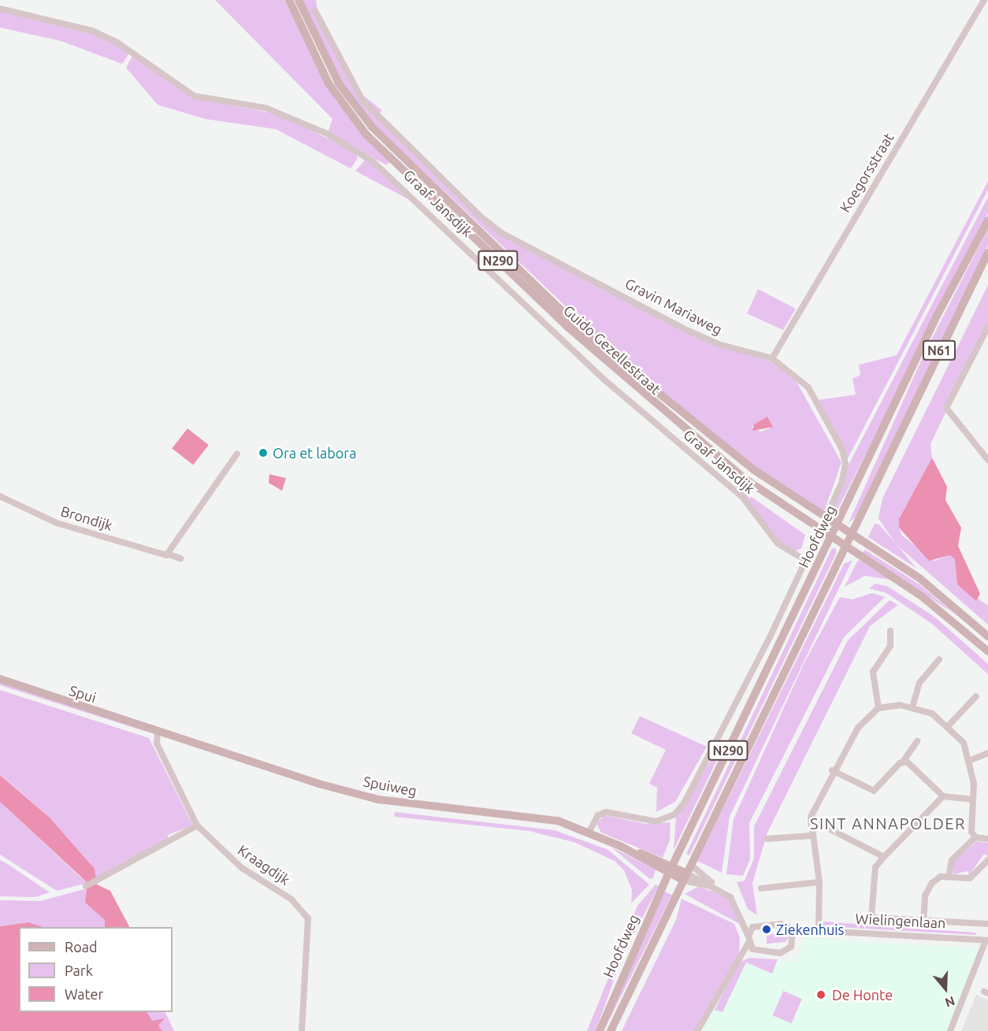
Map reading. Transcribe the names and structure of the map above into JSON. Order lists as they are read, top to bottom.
{
  "streets": {
    "main road": [
      "N290",
      "Guido Gezellestraat",
      "N61",
      "Hoofdweg",
      "Spui",
      "Spuiweg"
    ],
    "street": [
      "Koegorsstraat",
      "Graaf Jansdijk",
      "Gravin Mariaweg",
      "Brondijk",
      "Kraagdijk",
      "Wielingenlaan"
    ]
  },
  "crossings": [
    ["Koegorsstraat", "Gravin Mariaweg"],
    ["Graaf Jansdijk", "Gravin Mariaweg"],
    ["Gravin Mariaweg", "Guido Gezellestraat"],
    ["Gravin Mariaweg", "Spuiweg"],
    ["Guido Gezellestraat", "Hoofdweg"],
    ["Hoofdweg", "Spuiweg"],
    ["Spui", "Spuiweg"],
    ["Spui", "Kraagdijk"],
    ["Spuiweg", "Kraagdijk"]
  ],
  "districts": ["SINT ANNAPOLDER"],
  "places": ["Ora et labora", "Ziekenhuis", "De Honte"],
  "legend": ["Road", "Park", "Water"],
  "north": "bottom"
}
